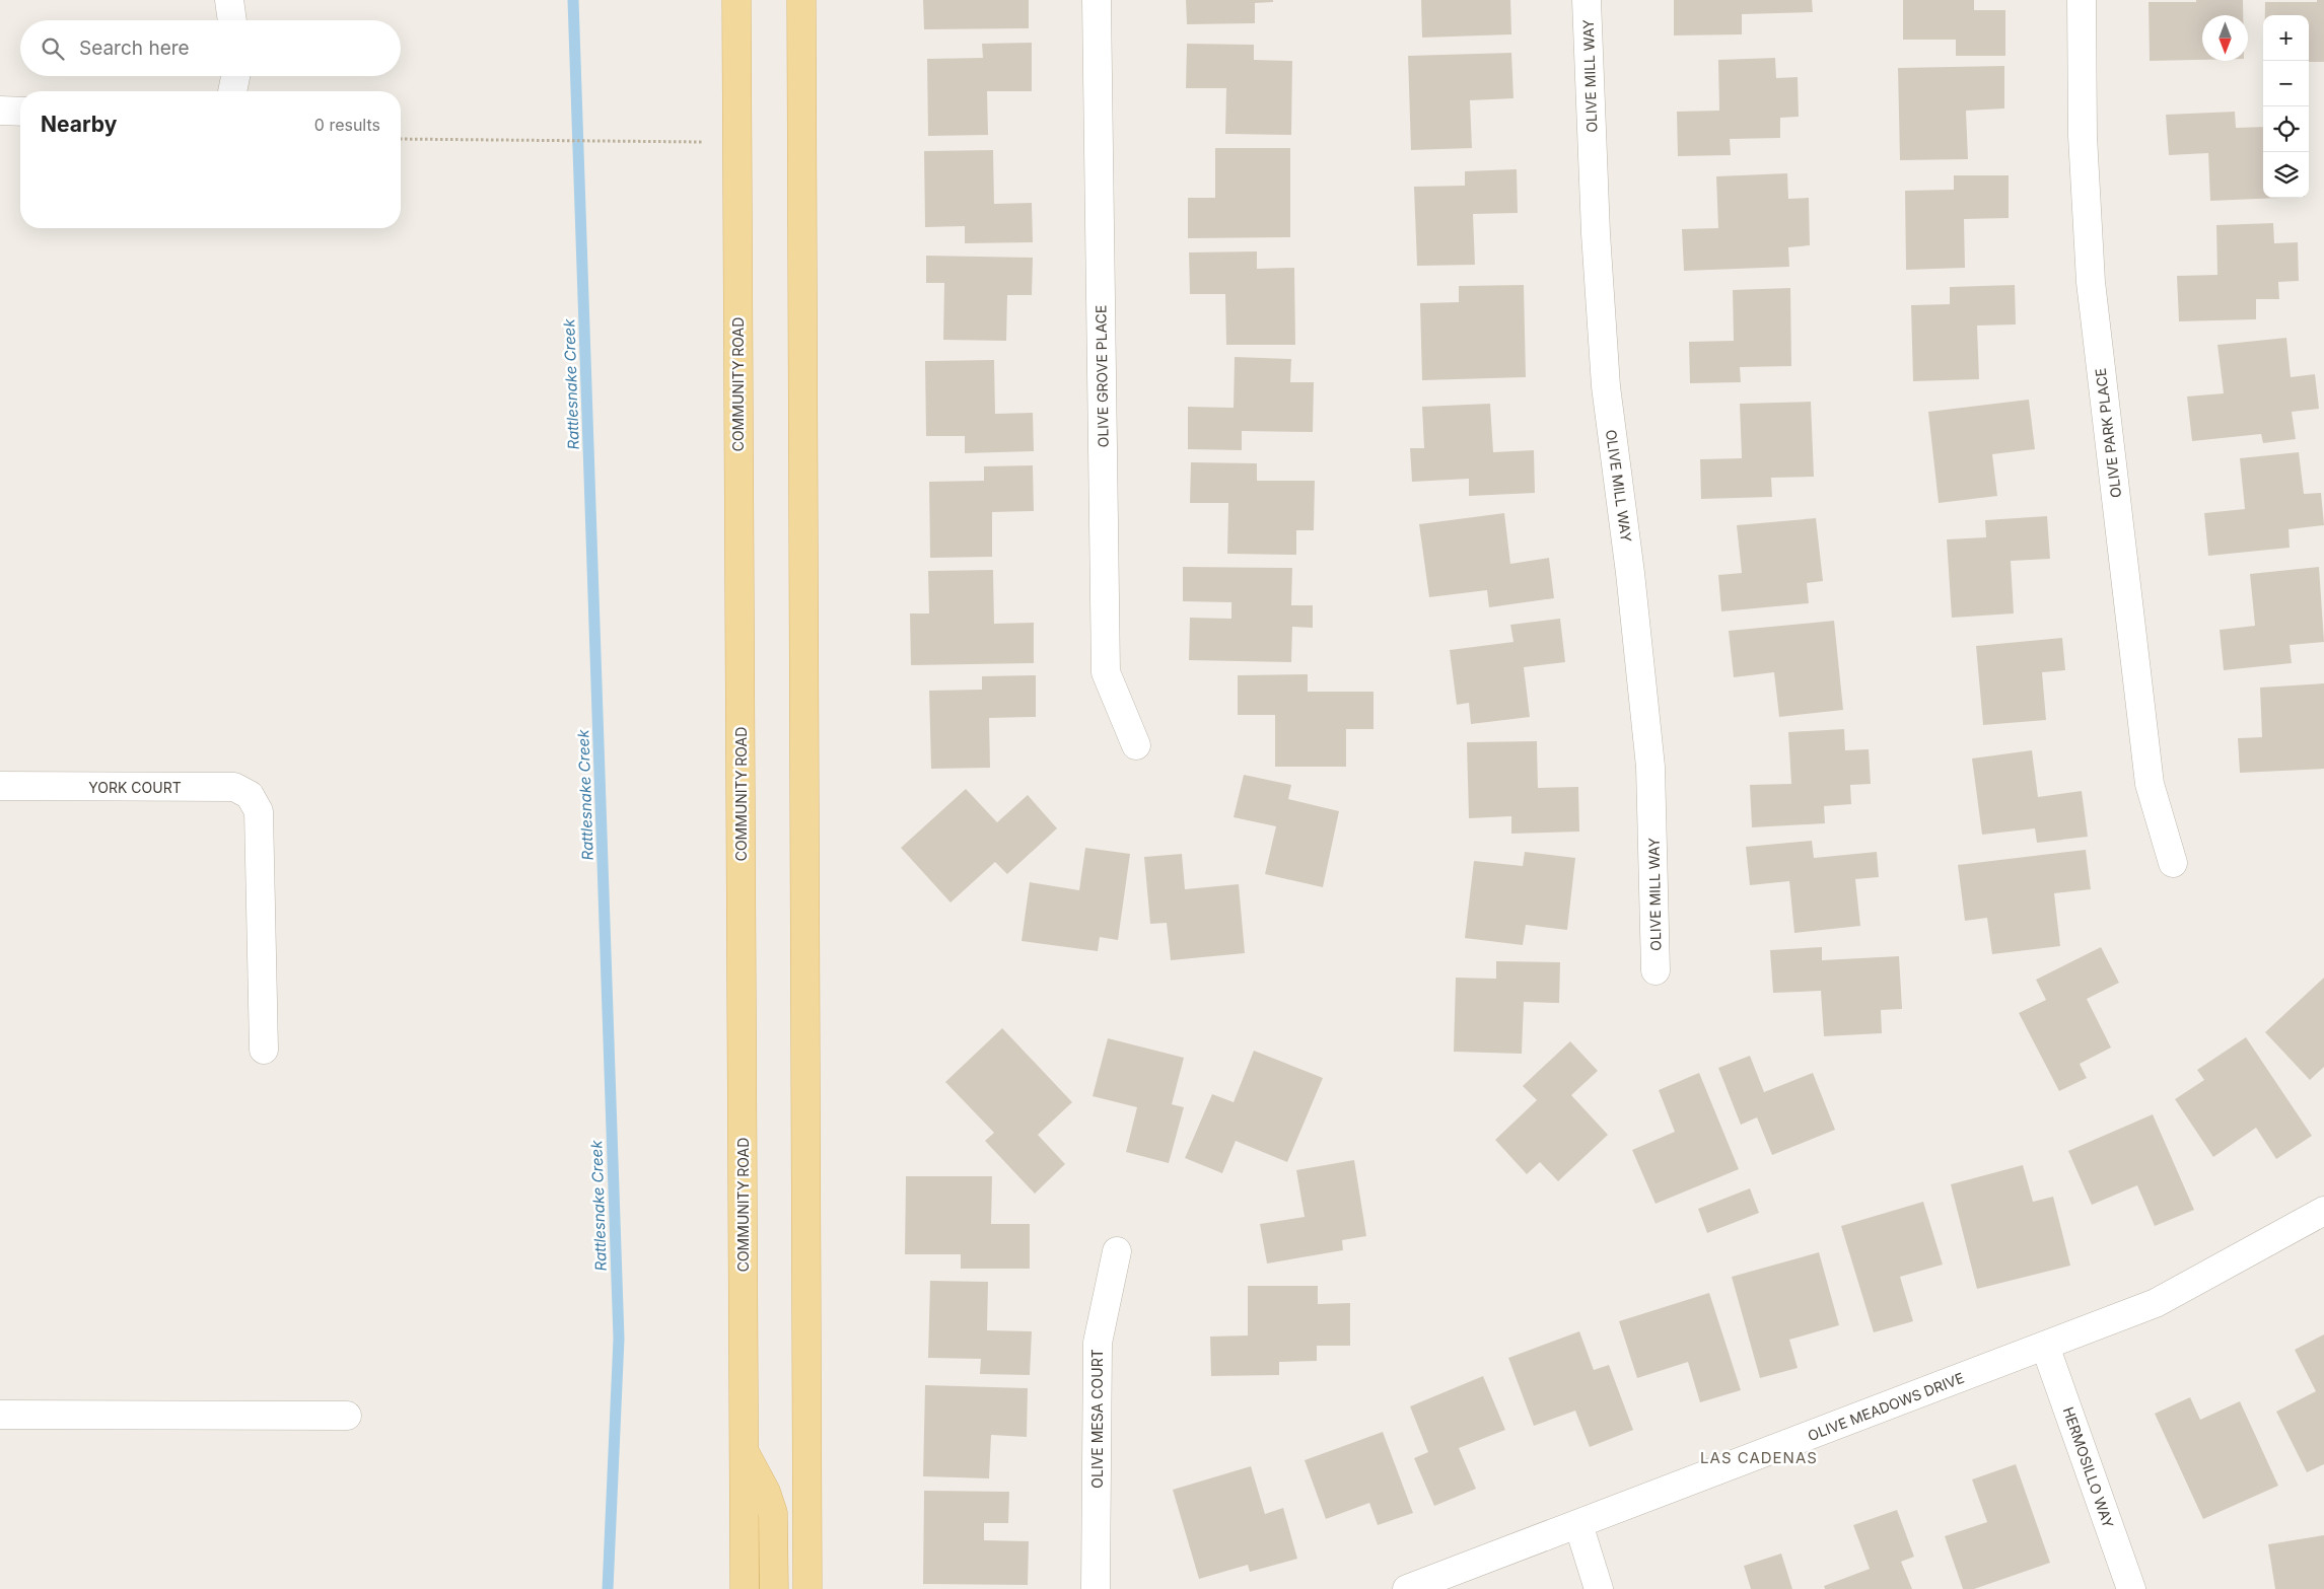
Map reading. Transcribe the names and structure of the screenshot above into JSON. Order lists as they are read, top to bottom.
{
  "streets": {
    "main road": ["COMMUNITY ROAD"],
    "street": [
      "OLIVE MILL WAY",
      "OLIVE GROVE PLACE",
      "OLIVE PARK PLACE",
      "YORK COURT",
      "OLIVE MEADOWS DRIVE",
      "OLIVE MESA COURT",
      "HERMOSILLO WAY"
    ]
  },
  "crossings": [
    ["OLIVE MEADOWS DRIVE", "HERMOSILLO WAY"]
  ],
  "districts": ["LAS CADENAS"],
  "water": ["Rattlesnake Creek"],
  "north": "bottom",
  "page": {
    "map_buttons": ["+", "−"],
    "search": "Search here",
    "heading": ["Nearby", "0 results"]
  }
}
